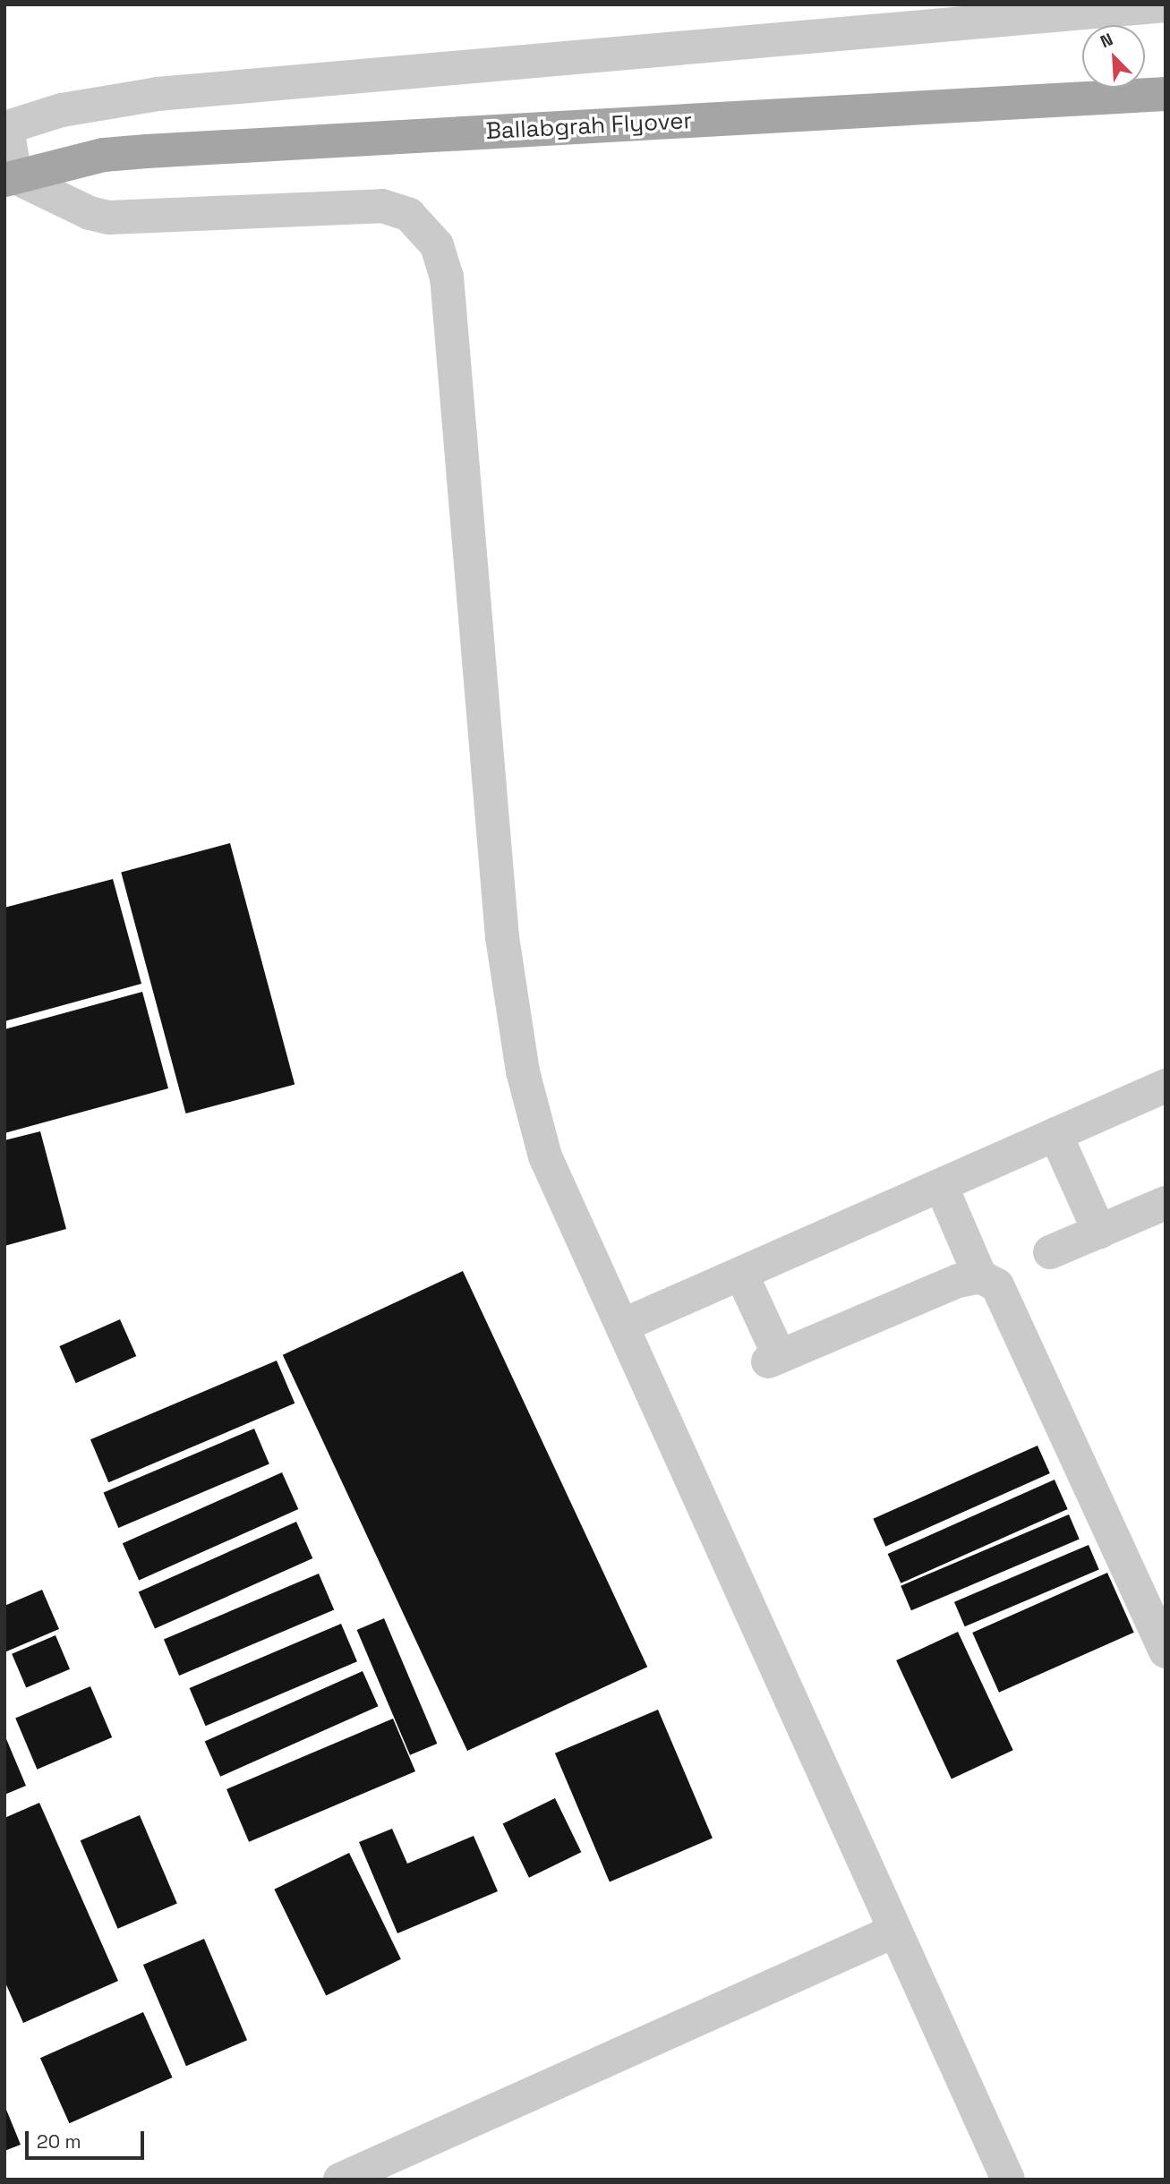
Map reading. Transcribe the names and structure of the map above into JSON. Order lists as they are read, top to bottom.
{
  "streets": {
    "main road": ["Ballabgrah Flyover"]
  },
  "scale_bar": "20 m",
  "north": "top left"
}
